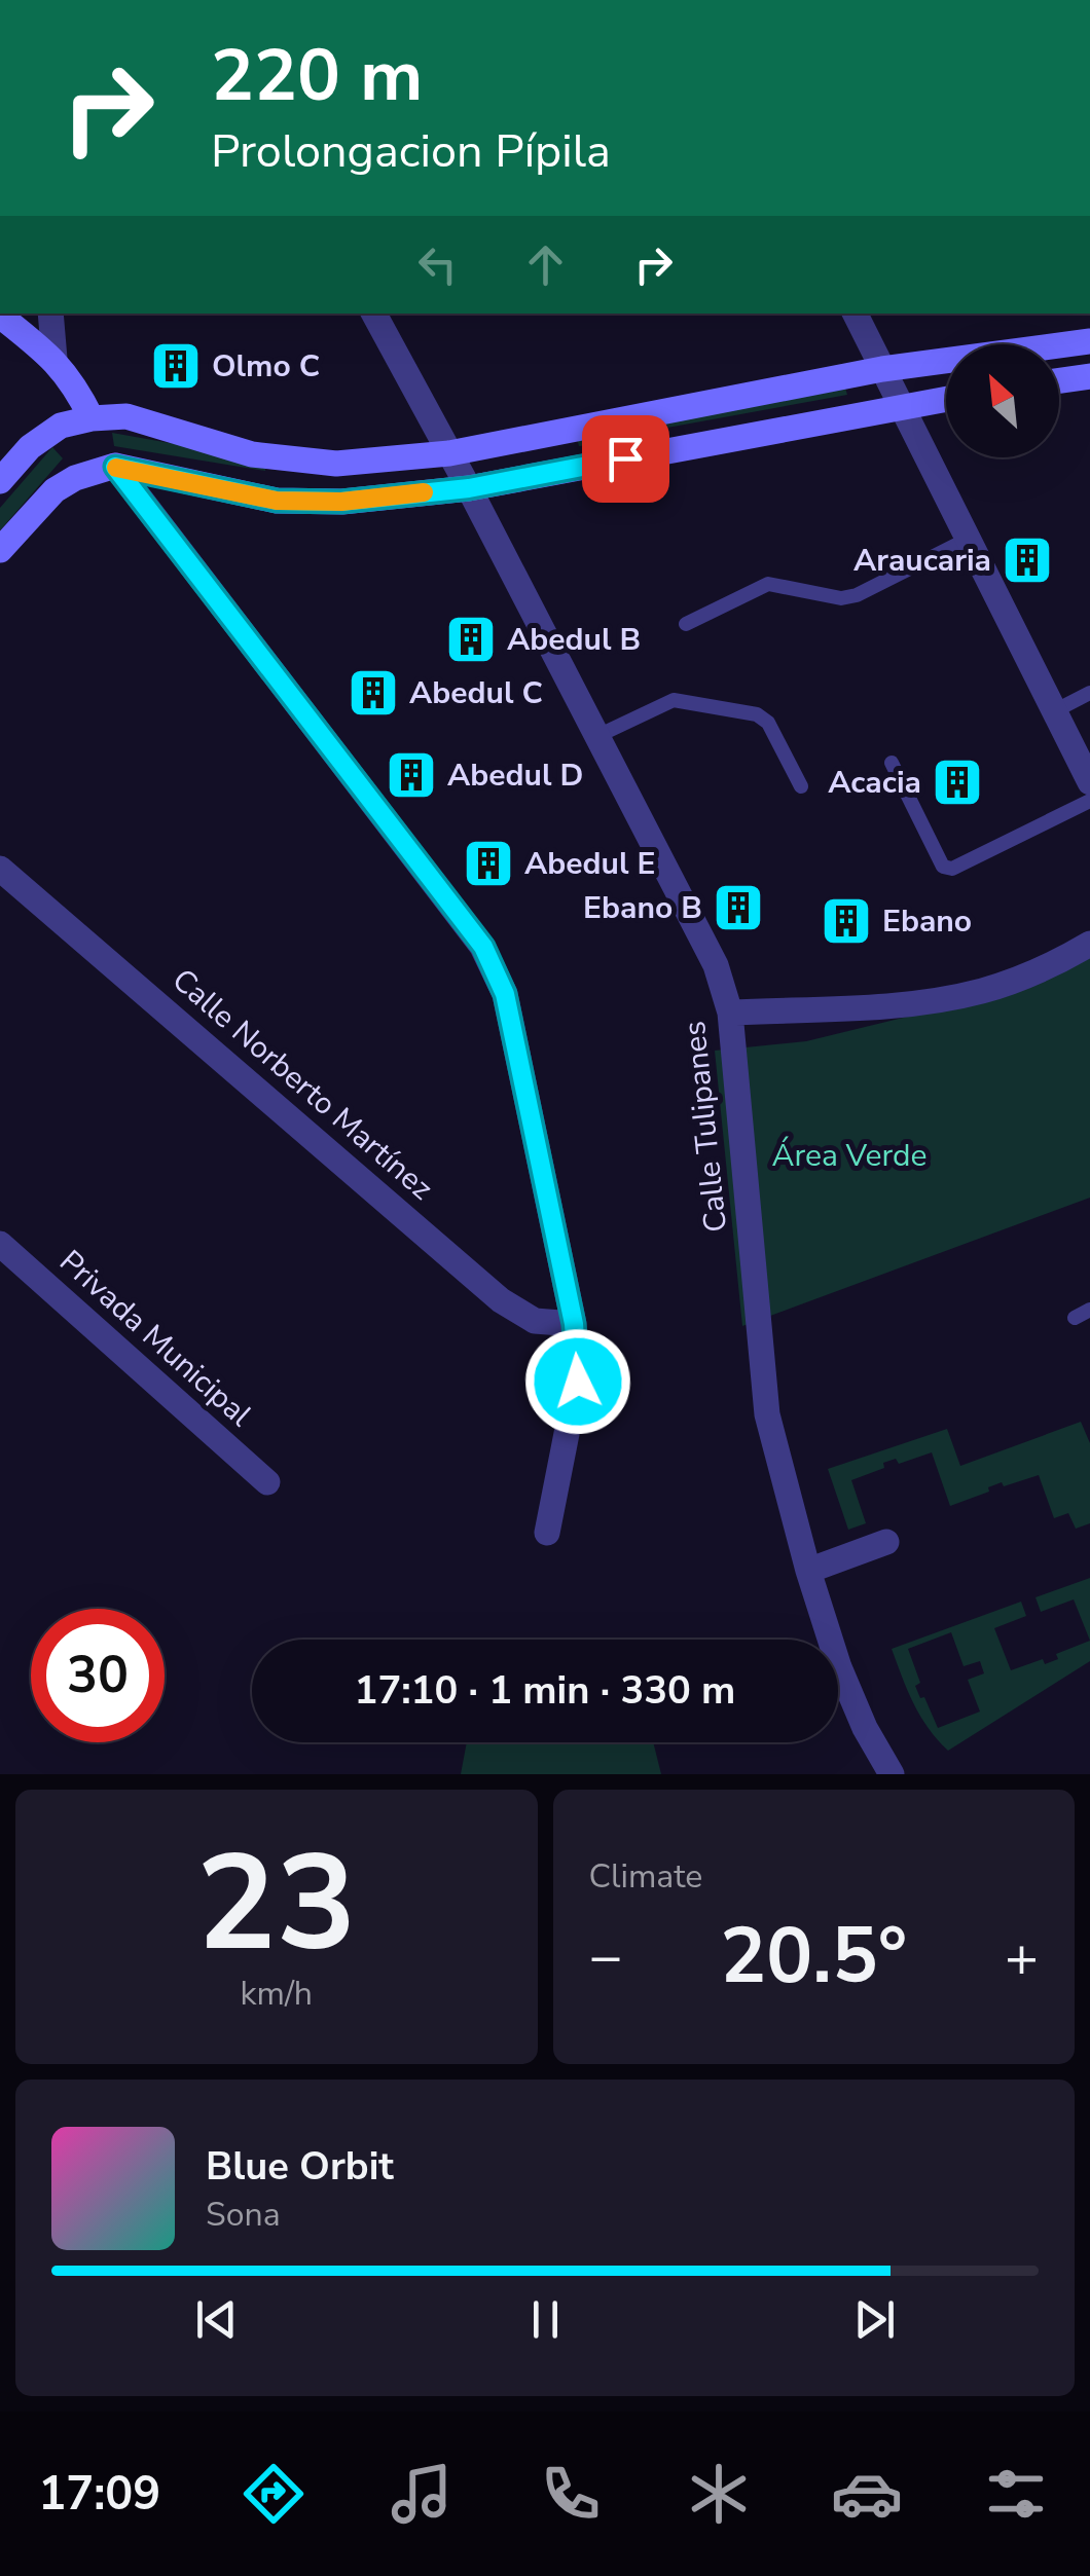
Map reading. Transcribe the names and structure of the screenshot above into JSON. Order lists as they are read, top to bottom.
{
  "streets": {
    "street": ["Calle Norberto Martínez", "Calle Tulipanes", "Privada Municipal"]
  },
  "parks": ["Área Verde"],
  "places": {
    "building": [
      "Olmo C",
      "Araucaria",
      "Abedul B",
      "Abedul C",
      "Abedul D",
      "Acacia",
      "Abedul E",
      "Ebano B",
      "Ebano"
    ]
  },
  "north": "top left",
  "page": {
    "turn": ["220 m", "Prolongacion Pípila"],
    "limit": "30",
    "trip": "17:10 · 1 min · 330 m",
    "tile": [
      ["23", "km/h"],
      "Climate"
    ],
    "heat": ["−", "20.5°", "+"],
    "song": ["Blue Orbit", "Sona"],
    "tabs": "17:09"
  }
}
